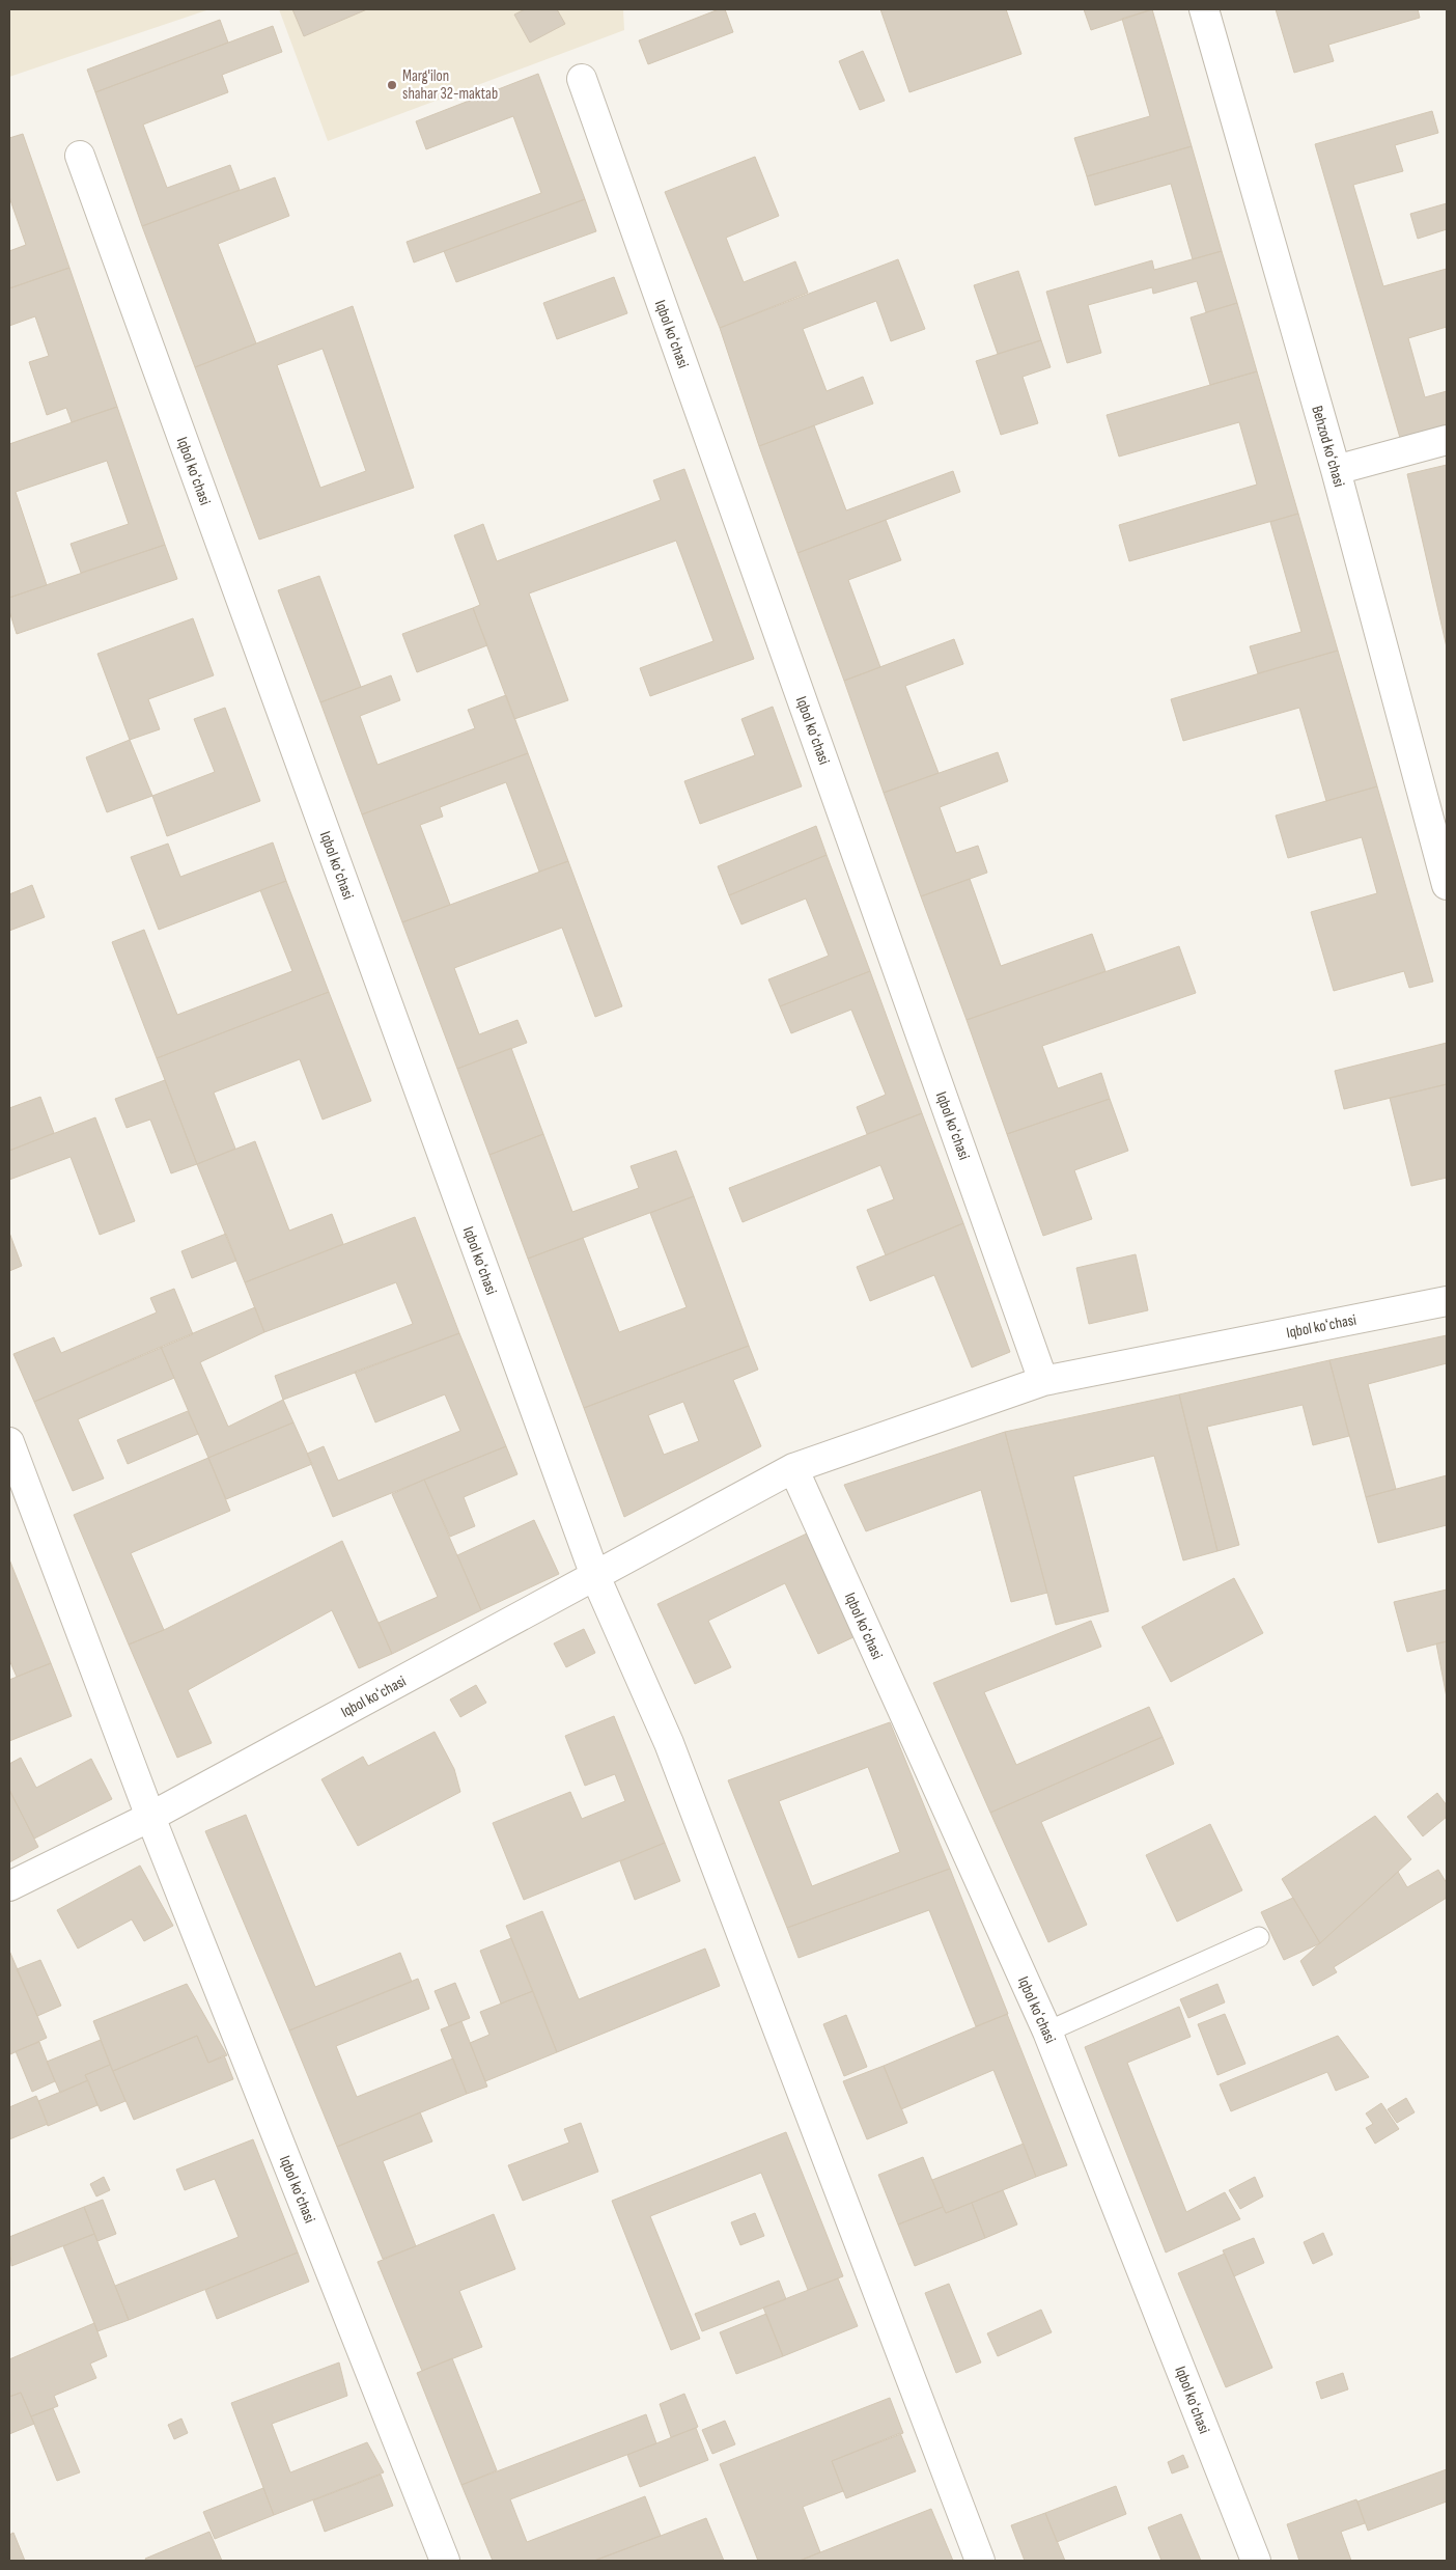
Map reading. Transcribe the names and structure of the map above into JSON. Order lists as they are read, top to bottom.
{
  "streets": {
    "street": ["Iqbol koʻchasi", "Behzod koʻchasi"]
  },
  "places": ["Marg'ilon shahar 32-maktab"]
}
